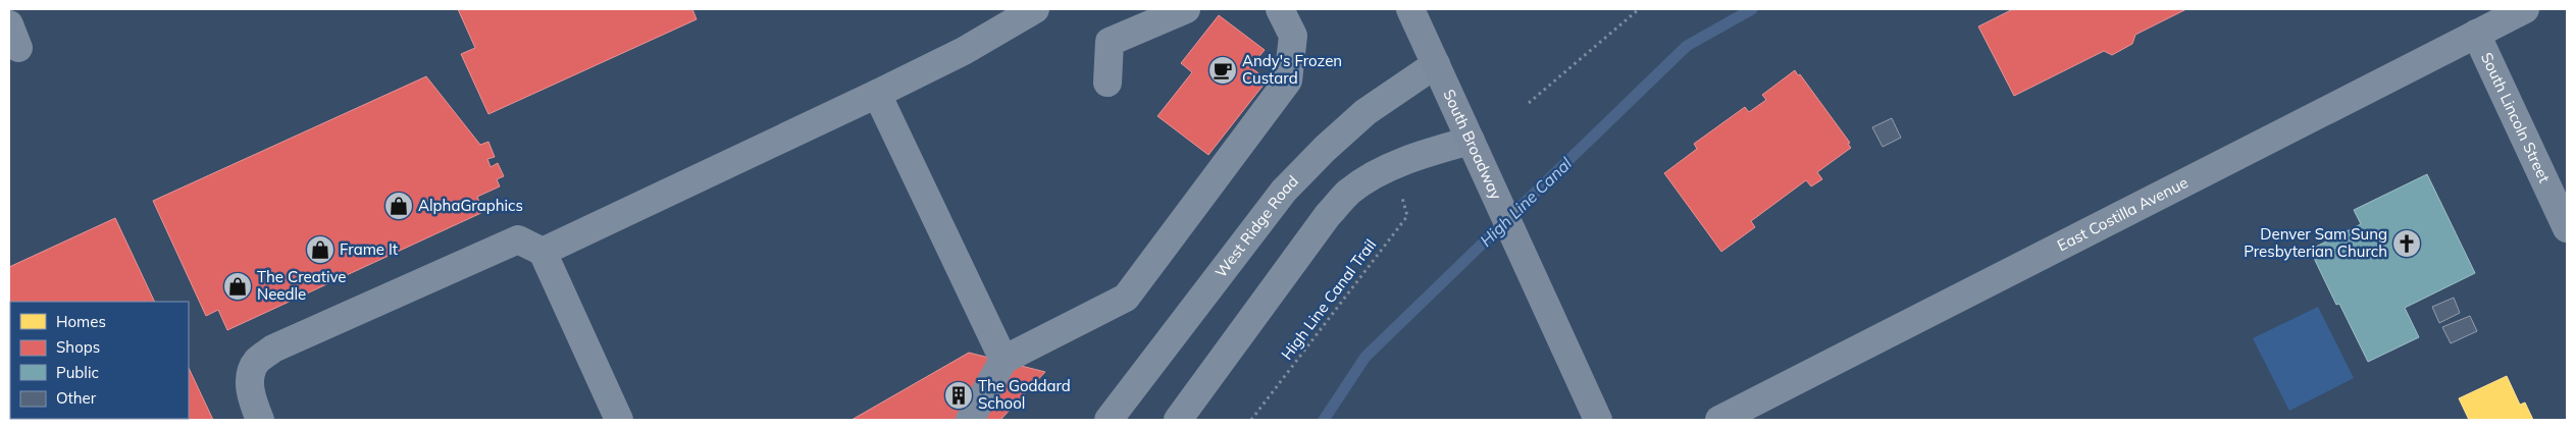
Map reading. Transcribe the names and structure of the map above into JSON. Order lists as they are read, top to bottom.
{
  "streets": {
    "main road": ["South Broadway"],
    "street": ["South Lincoln Street", "East Costilla Avenue", "West Ridge Road"],
    "path": ["High Line Canal Trail"]
  },
  "crossings": [
    ["South Lincoln Street", "East Costilla Avenue"],
    ["South Broadway", "West Ridge Road"]
  ],
  "water": ["High Line Canal"],
  "places": {
    "cafe": ["Andy's Frozen Custard"],
    "shop": ["AlphaGraphics", "Frame It", "The Creative Needle"],
    "church": ["Denver Sam Sung Presbyterian Church"],
    "building": ["The Goddard School"]
  },
  "legend": [
    "Homes",
    "Shops",
    "Public",
    "Other"
  ]
}
